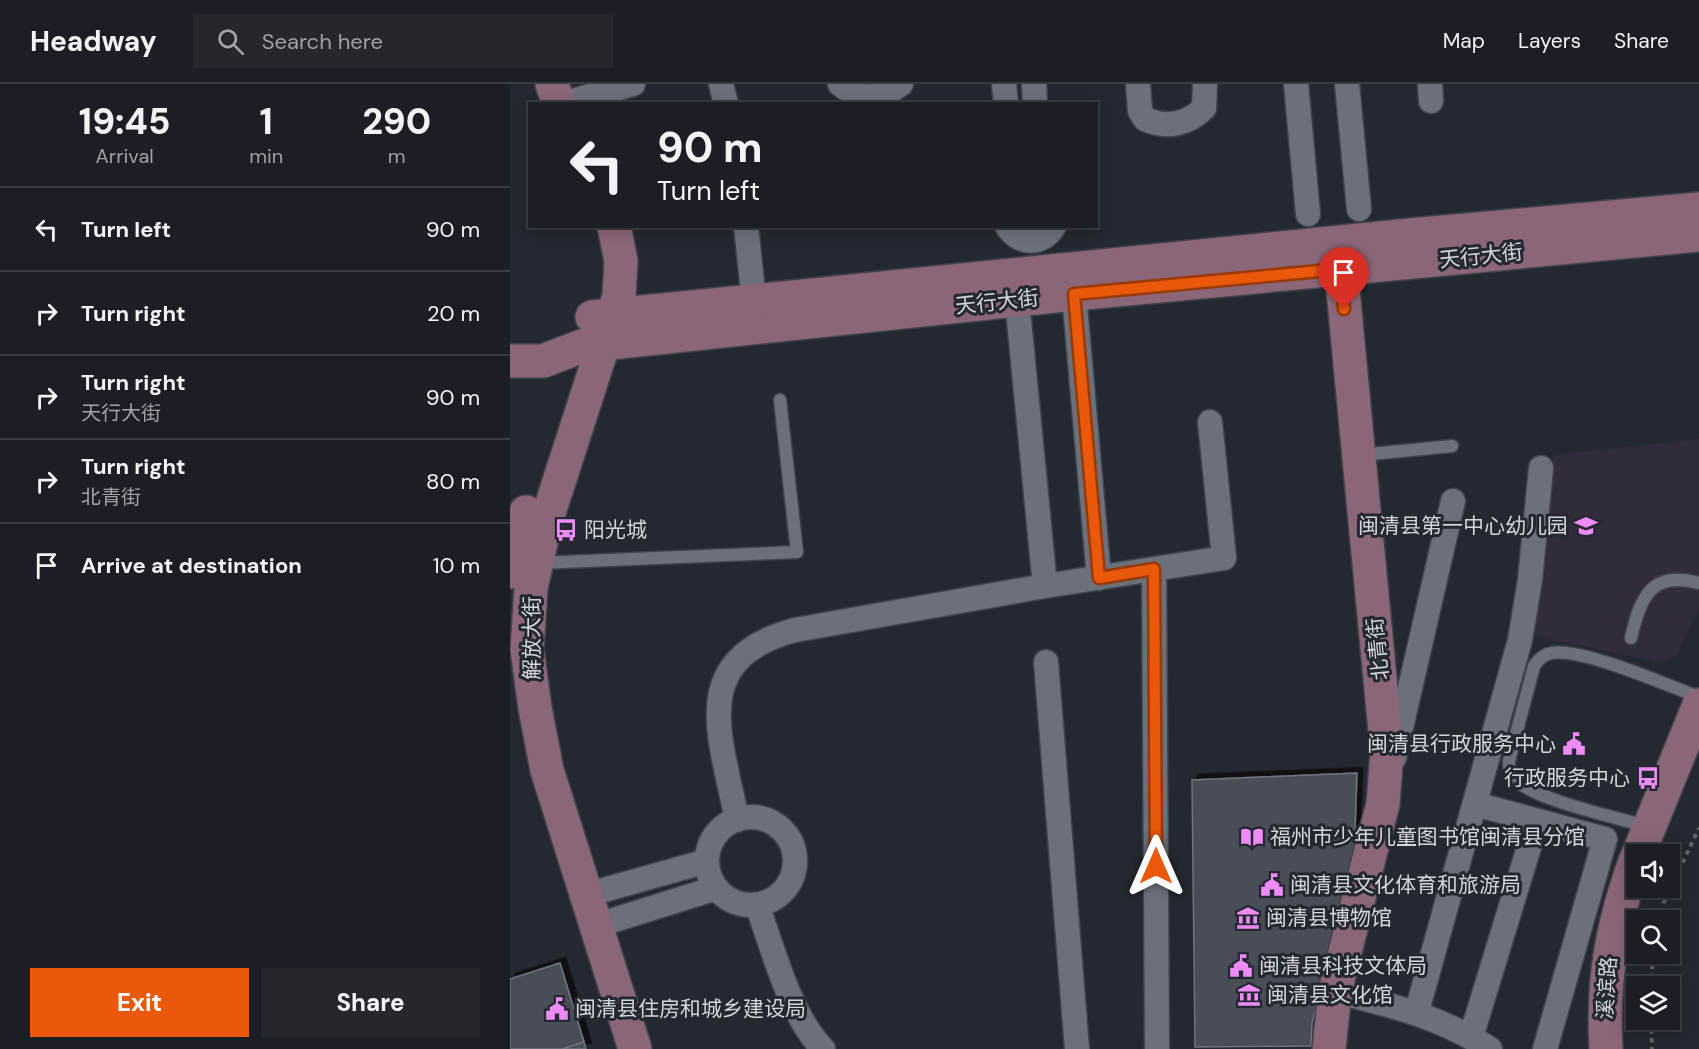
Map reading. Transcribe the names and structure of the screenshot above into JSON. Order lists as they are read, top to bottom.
{
  "streets": {
    "main road": [
      "天行大街",
      "解放大街",
      "北青街",
      "溪滨路"
    ]
  },
  "crossings": [
    ["天行大街", "解放大街"],
    ["天行大街", "北青街"]
  ],
  "places": {
    "school or university": ["闽清县第一中心幼儿园"],
    "bus stop": ["阳光城", "行政服务中心"],
    "public building": [
      "闽清县行政服务中心",
      "闽清县文化体育和旅游局",
      "闽清县科技文体局",
      "闽清县住房和城乡建设局"
    ],
    "library": ["福州市少年儿童图书馆闽清县分馆"],
    "museum": ["闽清县博物馆", "闽清县文化馆"]
  },
  "page": {
    "header": "Headway",
    "search": "Search here",
    "nav": ["Map", "Layers", "Share"],
    "eta": [
      "19:45",
      "Arrival",
      "1",
      "min",
      "290",
      "m"
    ],
    "turn": ["90 m", "Turn left"],
    "list": [
      {
        "name": "Turn left",
        "value": "90 m"
      },
      {
        "name": "Turn right",
        "value": "20 m"
      },
      {
        "name": "Turn right",
        "note": "天行大街",
        "value": "90 m"
      },
      {
        "name": "Turn right",
        "note": "北青街",
        "value": "80 m"
      },
      {
        "name": "Arrive at destination",
        "value": "10 m"
      }
    ],
    "buttons": ["Exit", "Share"]
  }
}
